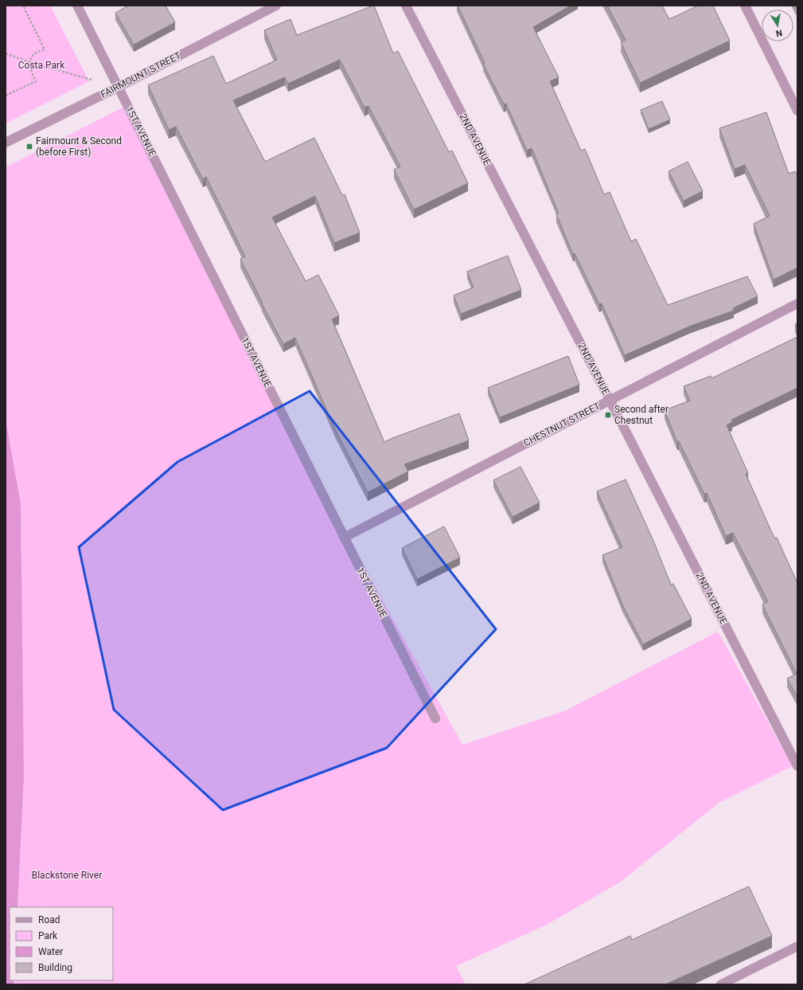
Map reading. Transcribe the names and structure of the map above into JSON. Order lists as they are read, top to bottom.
{
  "streets": {
    "street": [
      "FAIRMOUNT STREET",
      "1ST AVENUE",
      "2ND AVENUE",
      "CHESTNUT STREET"
    ]
  },
  "crossings": [
    ["FAIRMOUNT STREET", "1ST AVENUE"],
    ["1ST AVENUE", "CHESTNUT STREET"],
    ["2ND AVENUE", "CHESTNUT STREET"]
  ],
  "parks": ["Costa Park", "Blackstone River"],
  "places": {
    "transit": ["Fairmount & Second (before First)", "Second after Chestnut"]
  },
  "legend": [
    "Road",
    "Park",
    "Water",
    "Building"
  ],
  "north": "bottom"
}
